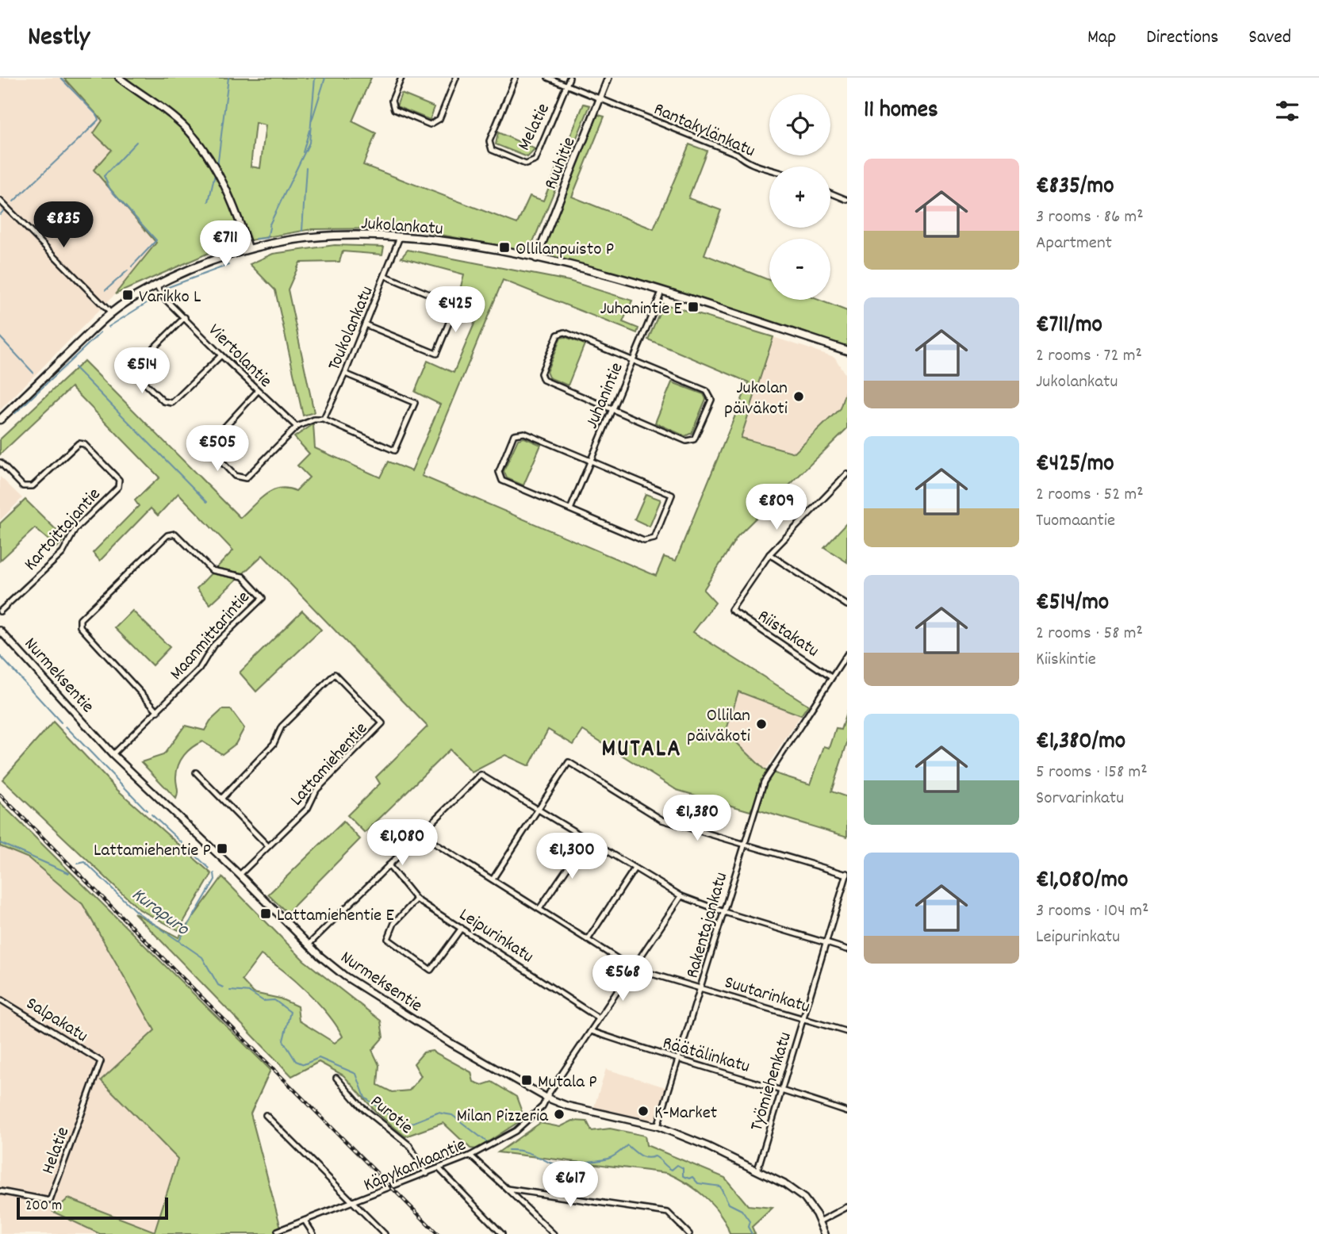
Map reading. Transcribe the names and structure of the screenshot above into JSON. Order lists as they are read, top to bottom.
{
  "streets": {
    "main road": ["Jukolankatu"],
    "street": [
      "Melatie",
      "Rantakylänkatu",
      "Ruuhitie",
      "Toukolankatu",
      "Viertolantie",
      "Juhanintie",
      "Kartoittajantie",
      "Riistakatu",
      "Maanmittarintie",
      "Nurmeksentie",
      "Lattamiehentie",
      "Rakentajankatu",
      "Leipurinkatu",
      "Suutarinkatu",
      "Salpakatu",
      "Räätälinkatu",
      "Työmiehenkatu",
      "Purotie",
      "Helatie",
      "Käpykankaantie"
    ]
  },
  "crossings": [
    ["Melatie", "Rantakylänkatu"],
    ["Rantakylänkatu", "Ruuhitie"],
    ["Ruuhitie", "Jukolankatu"],
    ["Jukolankatu", "Toukolankatu"],
    ["Jukolankatu", "Viertolantie"],
    ["Jukolankatu", "Juhanintie"],
    ["Riistakatu", "Rakentajankatu"],
    ["Maanmittarintie", "Nurmeksentie"],
    ["Nurmeksentie", "Lattamiehentie"],
    ["Nurmeksentie", "Rakentajankatu"],
    ["Nurmeksentie", "Työmiehenkatu"],
    ["Nurmeksentie", "Käpykankaantie"],
    ["Rakentajankatu", "Suutarinkatu"],
    ["Rakentajankatu", "Räätälinkatu"],
    ["Leipurinkatu", "Käpykankaantie"],
    ["Suutarinkatu", "Työmiehenkatu"],
    ["Suutarinkatu", "Käpykankaantie"],
    ["Salpakatu", "Helatie"],
    ["Räätälinkatu", "Työmiehenkatu"],
    ["Räätälinkatu", "Käpykankaantie"],
    ["Purotie", "Käpykankaantie"]
  ],
  "districts": ["MUTALA"],
  "water": ["Kurapuro"],
  "places": {
    "transit": [
      "Ollilanpuisto P",
      "Varikko L",
      "Juhanintie E",
      "Lattamiehentie P",
      "Lattamiehentie E",
      "Mutala P"
    ],
    "other": [
      "Jukolan päiväkoti",
      "Ollilan päiväkoti",
      "K-Market",
      "Milan Pizzeria"
    ]
  },
  "scale_bar": "200 m",
  "page": {
    "header": "Nestly",
    "nav": ["Map", "Directions", "Saved"],
    "heading": "11 homes",
    "map_buttons": ["+", "−"],
    "list": [
      {
        "name": "€835/mo",
        "note": "3 rooms · 86 m² · Apartment"
      },
      {
        "name": "€711/mo",
        "note": "2 rooms · 72 m² · Jukolankatu"
      },
      {
        "name": "€425/mo",
        "note": "2 rooms · 52 m² · Tuomaantie"
      },
      {
        "name": "€514/mo",
        "note": "2 rooms · 58 m² · Kiiskintie"
      },
      {
        "name": "€1,380/mo",
        "note": "5 rooms · 158 m² · Sorvarinkatu"
      },
      {
        "name": "€1,080/mo",
        "note": "3 rooms · 104 m² · Leipurinkatu"
      }
    ],
    "price": [
      "€835",
      "€711",
      "€425",
      "€514",
      "€505",
      "€809",
      "€1,380",
      "€1,080",
      "€1,300",
      "€568",
      "€617"
    ],
    "scale": "200 m"
  }
}
